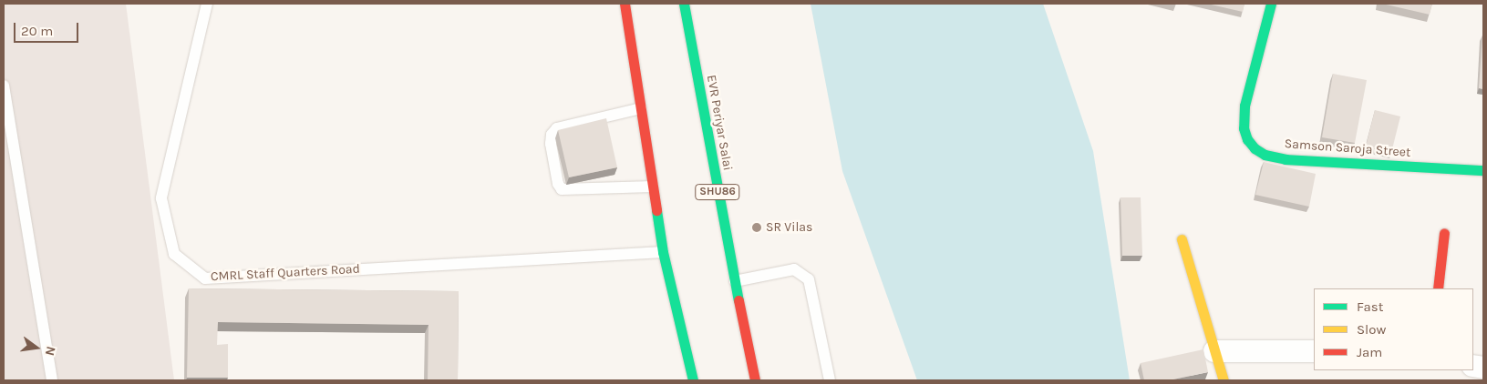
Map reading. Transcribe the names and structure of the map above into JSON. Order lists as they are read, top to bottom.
{
  "streets": {
    "main road": ["EVR Periyar Salai", "Samson Saroja Street", "SHU86"],
    "lane": ["CMRL Staff Quarters Road"]
  },
  "places": ["SR Vilas"],
  "legend": ["Fast", "Slow", "Jam"],
  "scale_bar": "20 m",
  "north": "right"
}
